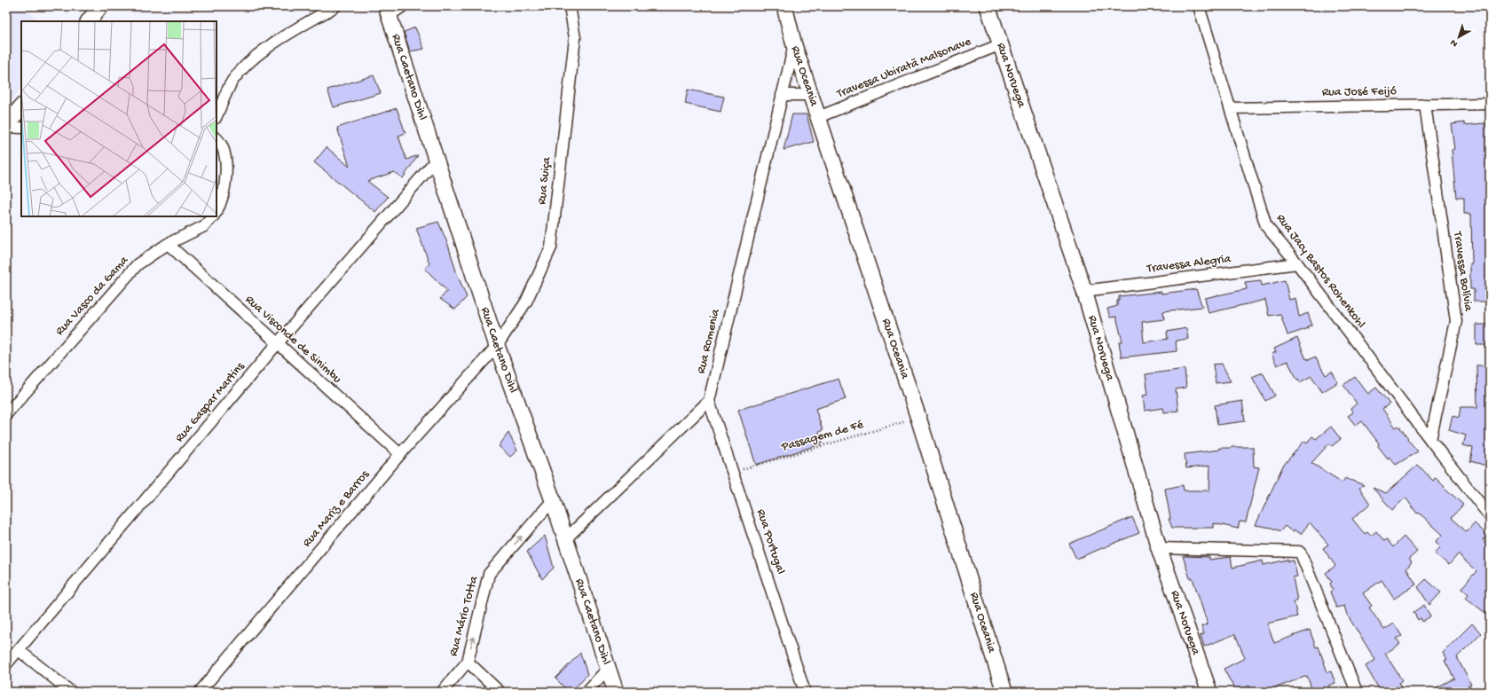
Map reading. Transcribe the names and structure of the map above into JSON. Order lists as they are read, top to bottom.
{
  "streets": {
    "street": [
      "Travessa Ubiratã Malsonave",
      "Rua Noruega",
      "Rua Oceania",
      "Rua Caetano Dihl",
      "Rua José Feijó",
      "Rua Suiça",
      "Travessa Alegria",
      "Rua Jacy Bastos Rohenkohl",
      "Travessa Bolívia",
      "Rua Vasco da Gama",
      "Rua Visconde de Sinimbu",
      "Rua Romenia",
      "Rua Gaspar Martins",
      "Rua Mariz e Barros",
      "Rua Portugal",
      "Rua Mário Totta"
    ],
    "path": ["Passagem de Fé"]
  },
  "crossings": [
    ["Travessa Ubiratã Malsonave", "Rua Noruega"],
    ["Travessa Ubiratã Malsonave", "Rua Oceania"],
    ["Rua Noruega", "Travessa Alegria"],
    ["Rua Oceania", "Rua Romenia"],
    ["Rua Oceania", "Passagem de Fé"],
    ["Rua Caetano Dihl", "Rua Suiça"],
    ["Rua Caetano Dihl", "Rua Gaspar Martins"],
    ["Rua Caetano Dihl", "Rua Mariz e Barros"],
    ["Rua Caetano Dihl", "Rua Mário Totta"],
    ["Rua José Feijó", "Rua Jacy Bastos Rohenkohl"],
    ["Rua José Feijó", "Travessa Bolívia"],
    ["Rua Suiça", "Rua Mariz e Barros"],
    ["Travessa Alegria", "Rua Jacy Bastos Rohenkohl"],
    ["Rua Jacy Bastos Rohenkohl", "Travessa Bolívia"],
    ["Rua Vasco da Gama", "Rua Visconde de Sinimbu"],
    ["Rua Visconde de Sinimbu", "Rua Gaspar Martins"],
    ["Rua Visconde de Sinimbu", "Rua Mariz e Barros"],
    ["Rua Romenia", "Rua Portugal"],
    ["Passagem de Fé", "Rua Portugal"]
  ],
  "one_way": ["Rua Mário Totta"],
  "north": "bottom left"
}
